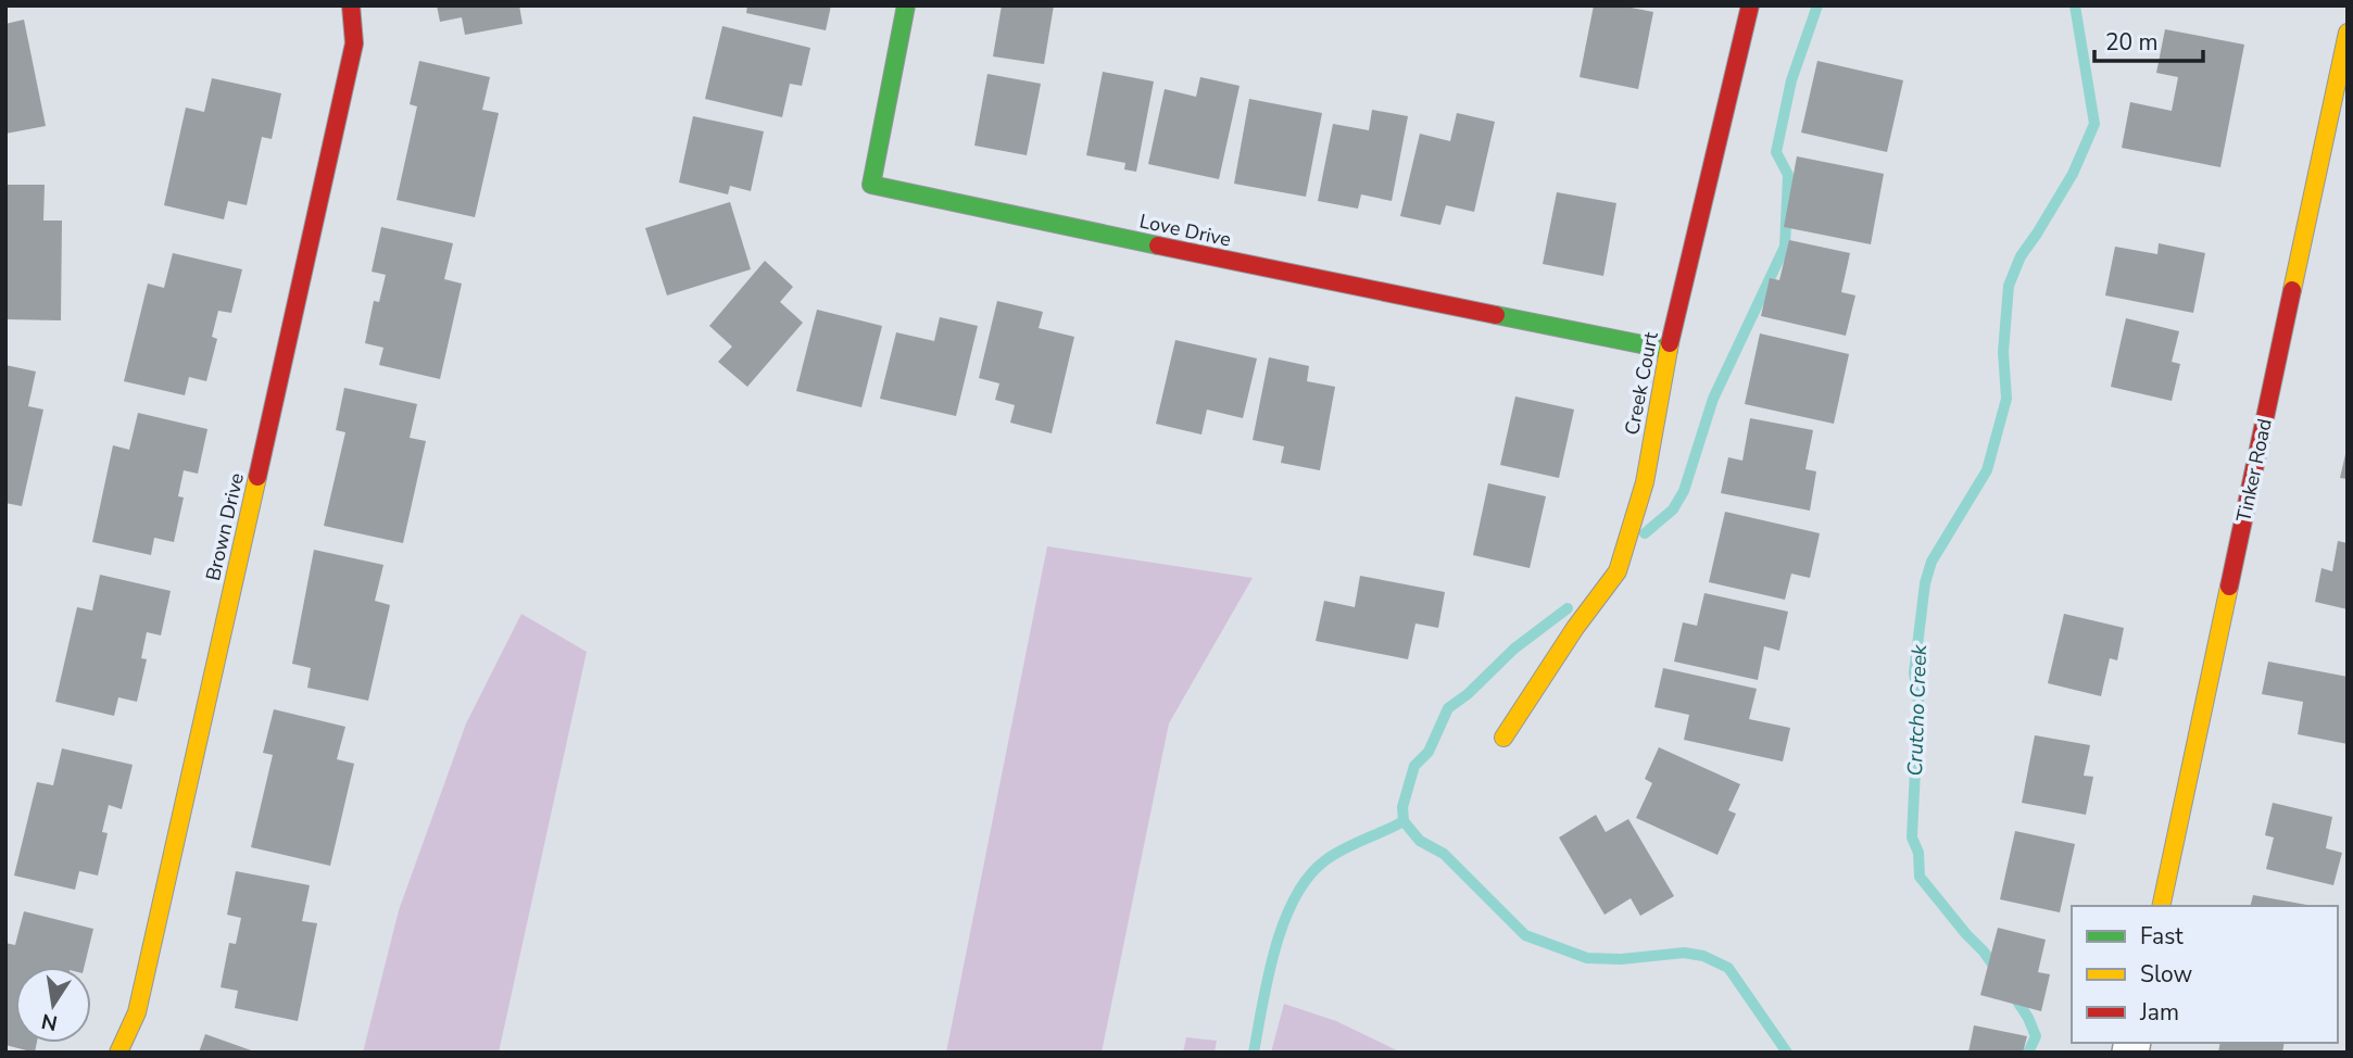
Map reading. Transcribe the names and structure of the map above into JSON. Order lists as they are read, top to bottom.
{
  "streets": {
    "street": [
      "Love Drive",
      "Creek Court",
      "Tinker Road",
      "Brown Drive"
    ]
  },
  "crossings": [
    ["Love Drive", "Creek Court"]
  ],
  "water": ["Crutcho Creek"],
  "legend": ["Fast", "Slow", "Jam"],
  "scale_bar": "20 m",
  "north": "bottom"
}
